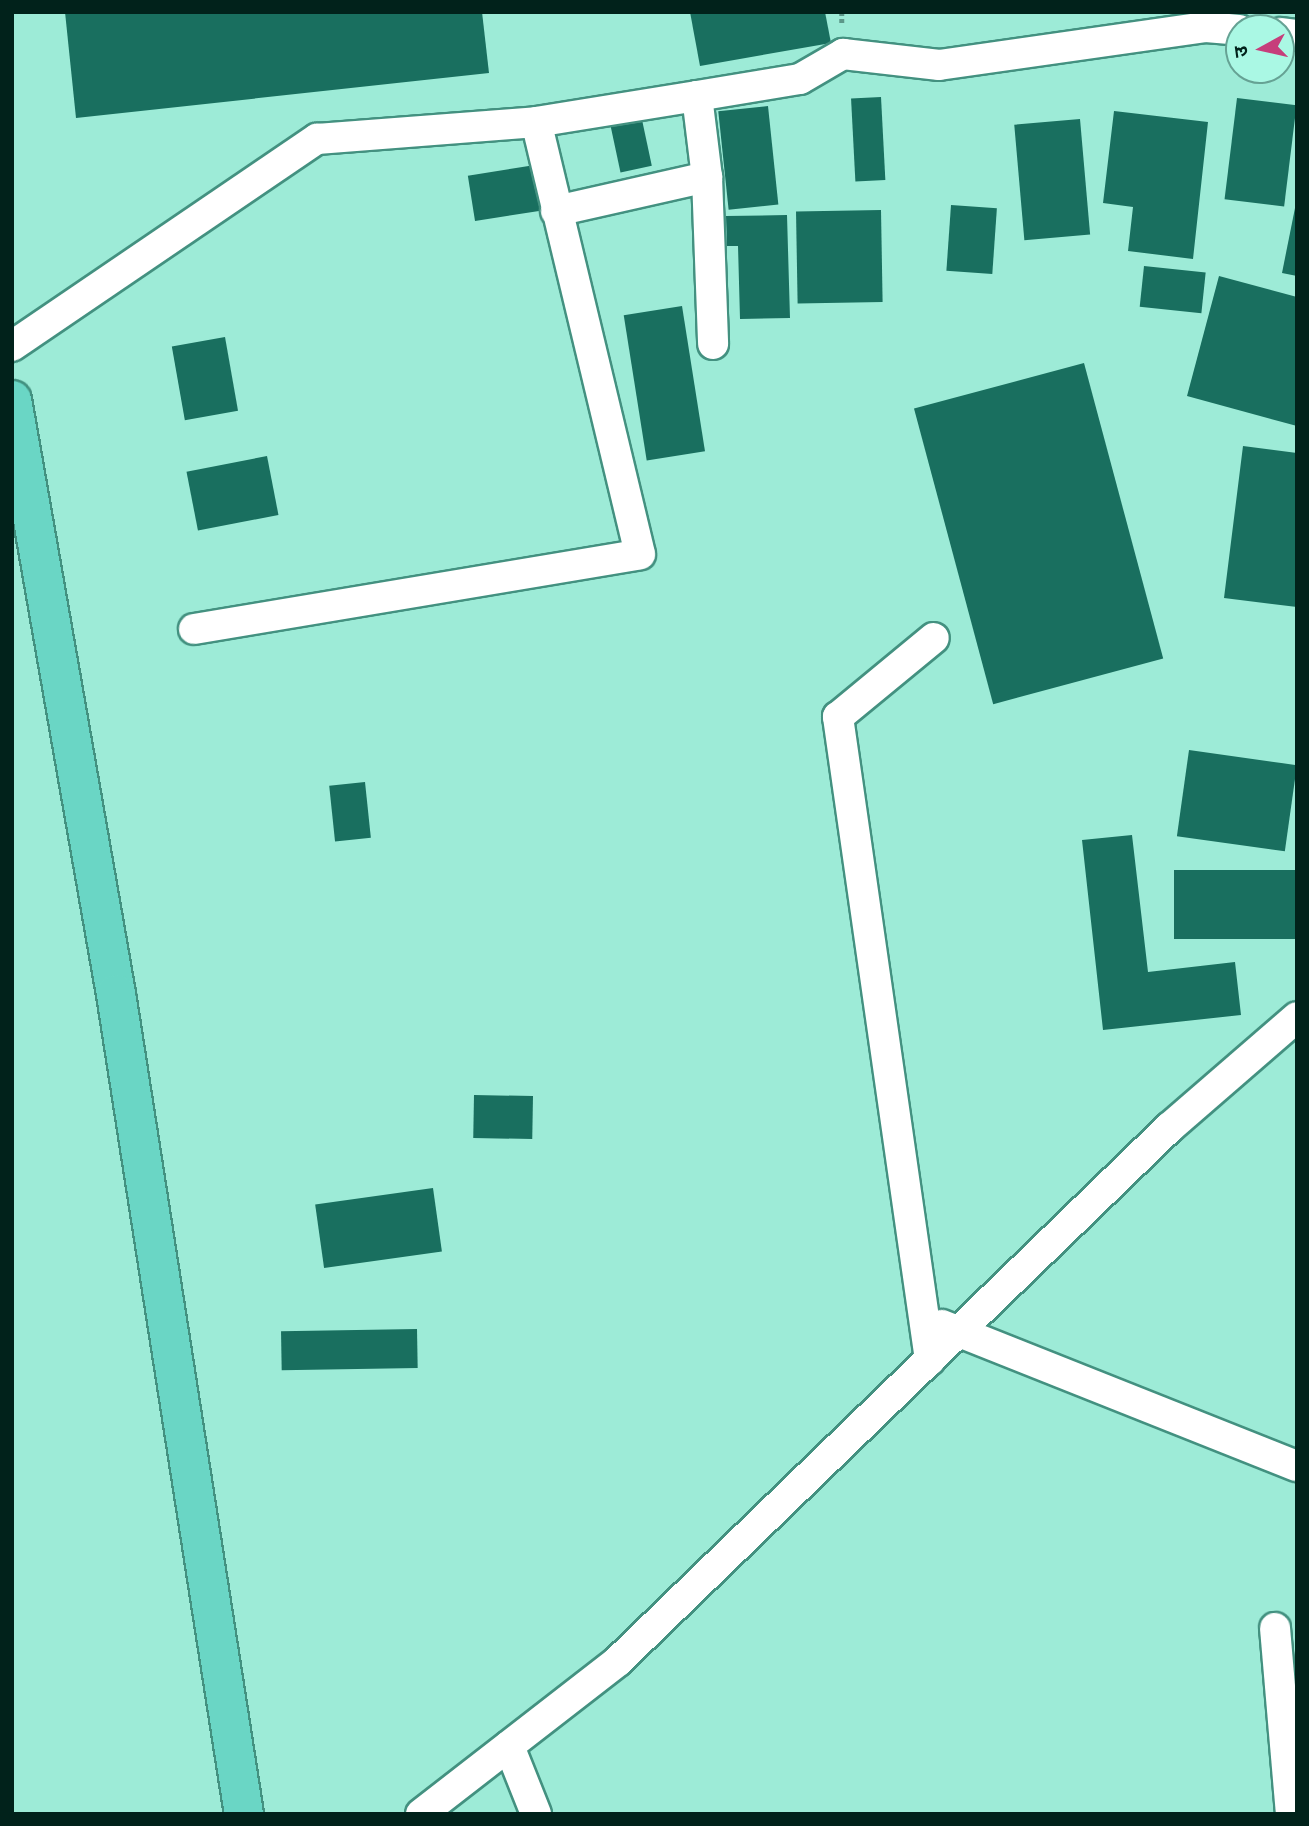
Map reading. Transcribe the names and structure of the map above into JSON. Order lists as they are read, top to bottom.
{
  "north": "left"
}
